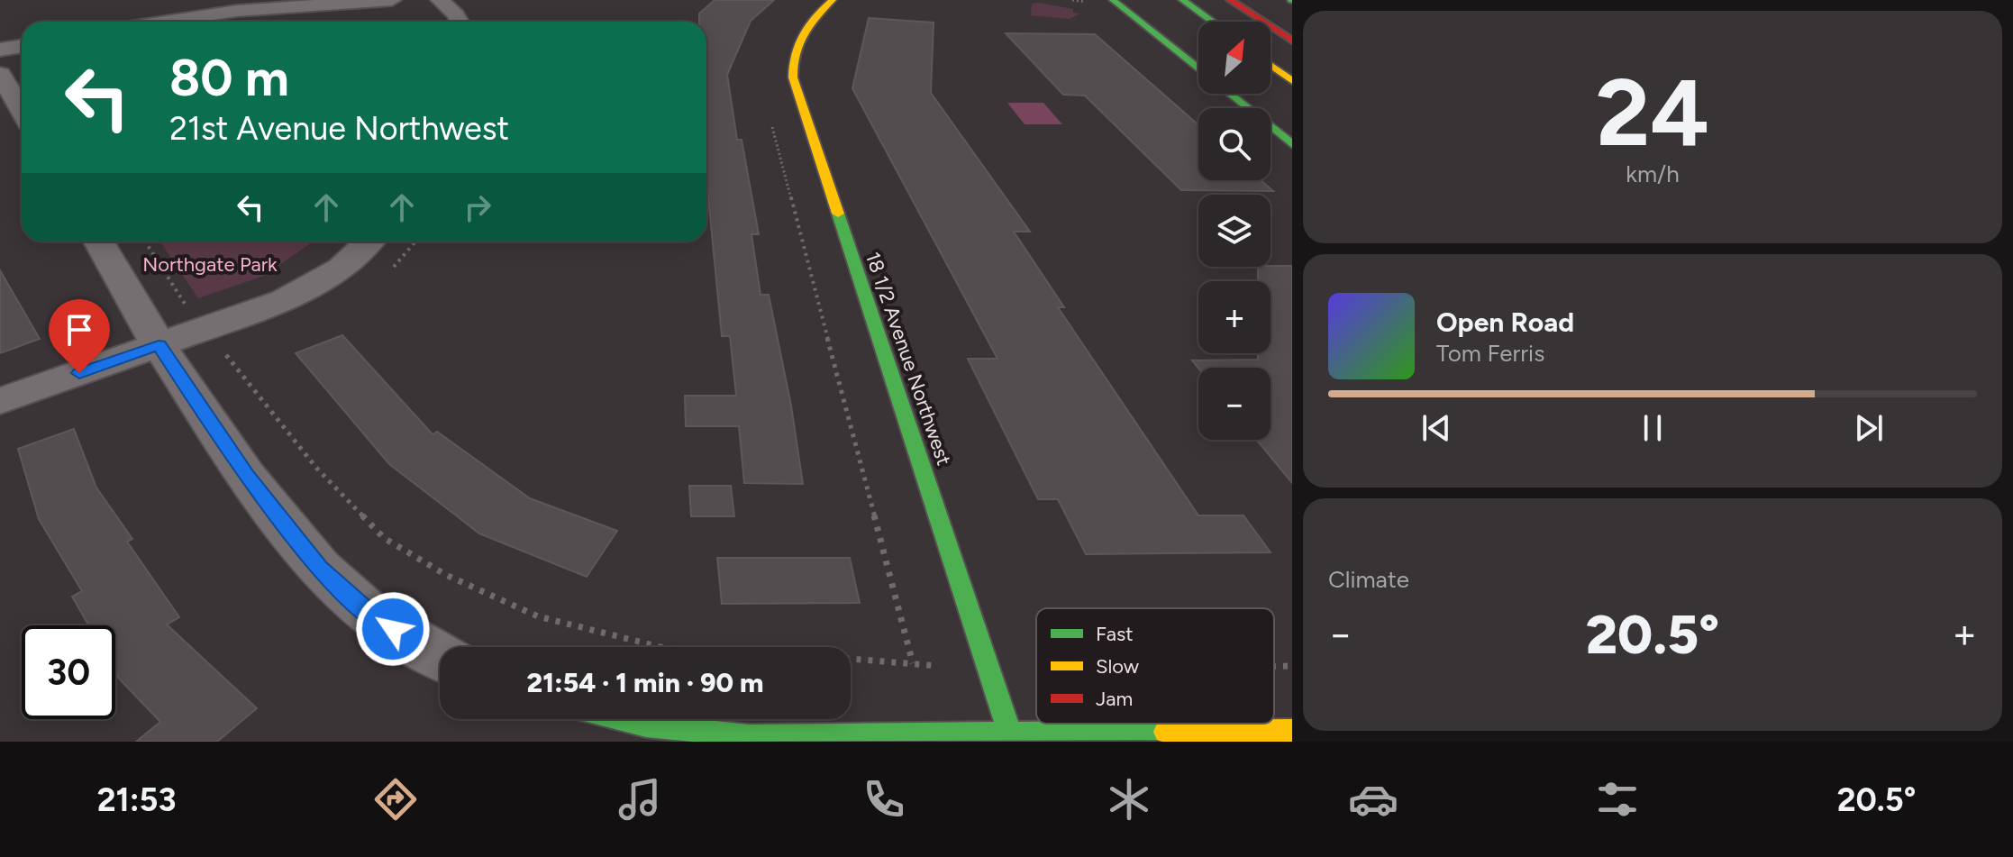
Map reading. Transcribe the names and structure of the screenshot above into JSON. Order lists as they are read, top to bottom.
{
  "streets": {
    "main road": ["18 1/2 Avenue Northwest"]
  },
  "parks": ["Northgate Park"],
  "legend": ["Fast", "Slow", "Jam"],
  "north": "top right",
  "page": {
    "tile": [
      ["24", "km/h"],
      "Climate"
    ],
    "map_buttons": ["+", "−"],
    "turn": ["80 m", "21st Avenue Northwest"],
    "song": ["Open Road", "Tom Ferris"],
    "heat": ["−", "20.5°", "+"],
    "limit": "30",
    "trip": "21:54 · 1 min · 90 m",
    "tabs": ["21:53", "20.5°"]
  }
}
